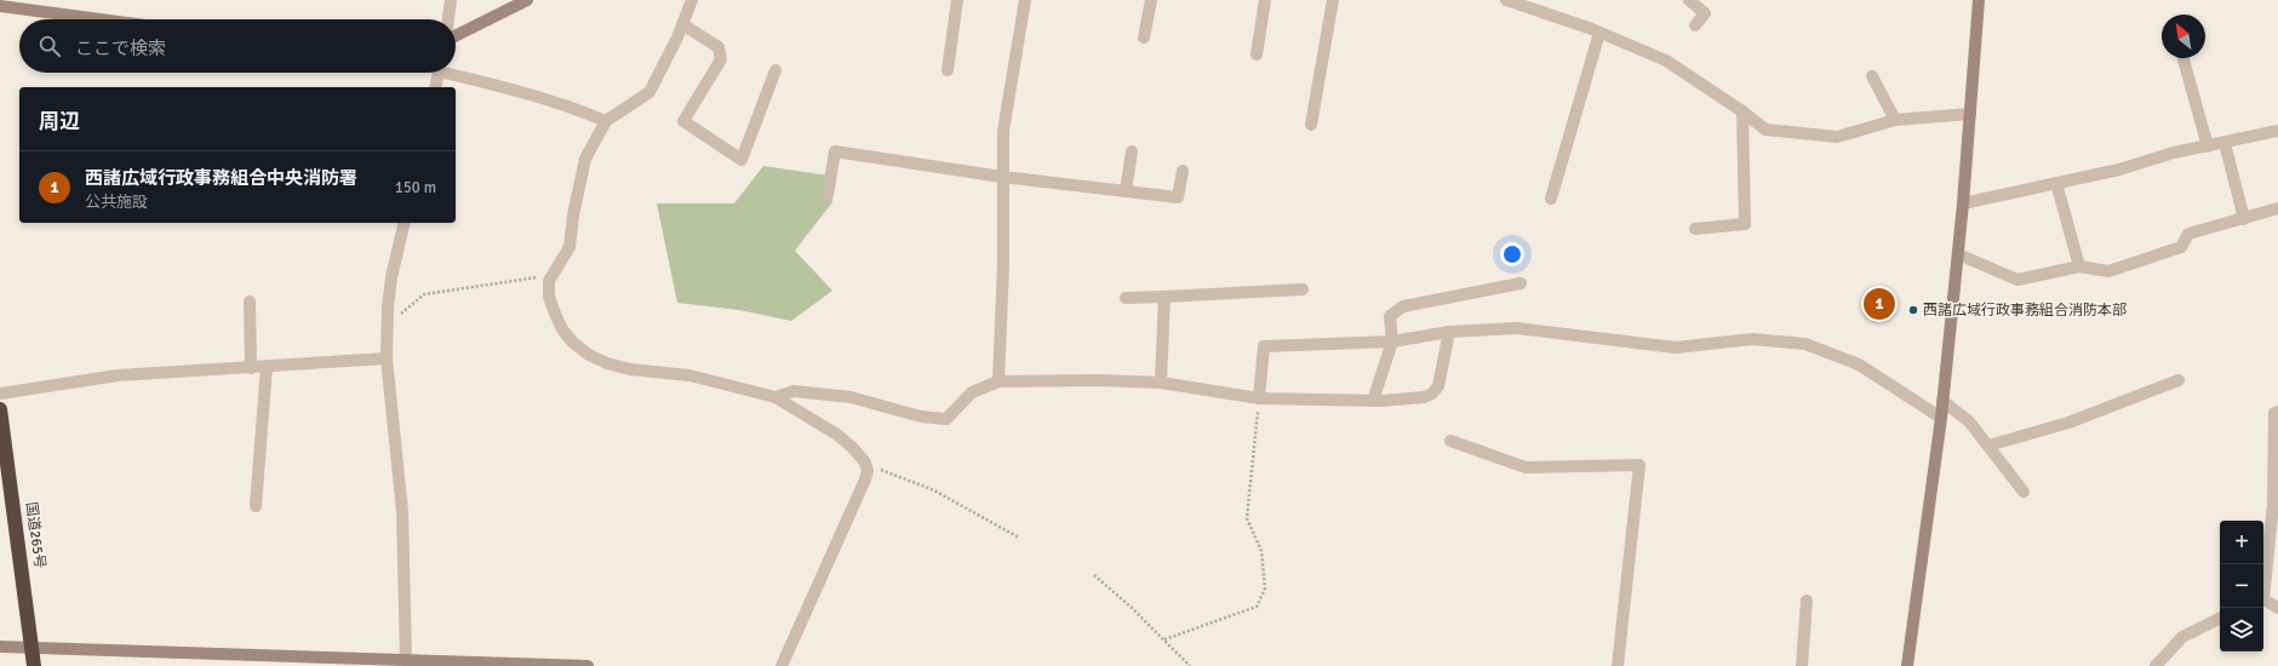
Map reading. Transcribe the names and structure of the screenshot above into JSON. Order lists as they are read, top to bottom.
{
  "streets": {
    "highway": ["国道265号"]
  },
  "places": ["西諸広域行政事務組合消防本部"],
  "north": "top left",
  "page": {
    "search": "ここで検索",
    "heading": "周辺",
    "list": [
      {
        "mark": "1",
        "name": "西諸広域行政事務組合中央消防署",
        "note": "公共施設",
        "value": "150 m"
      }
    ],
    "pins": "1",
    "map_buttons": ["+", "−"]
  }
}
